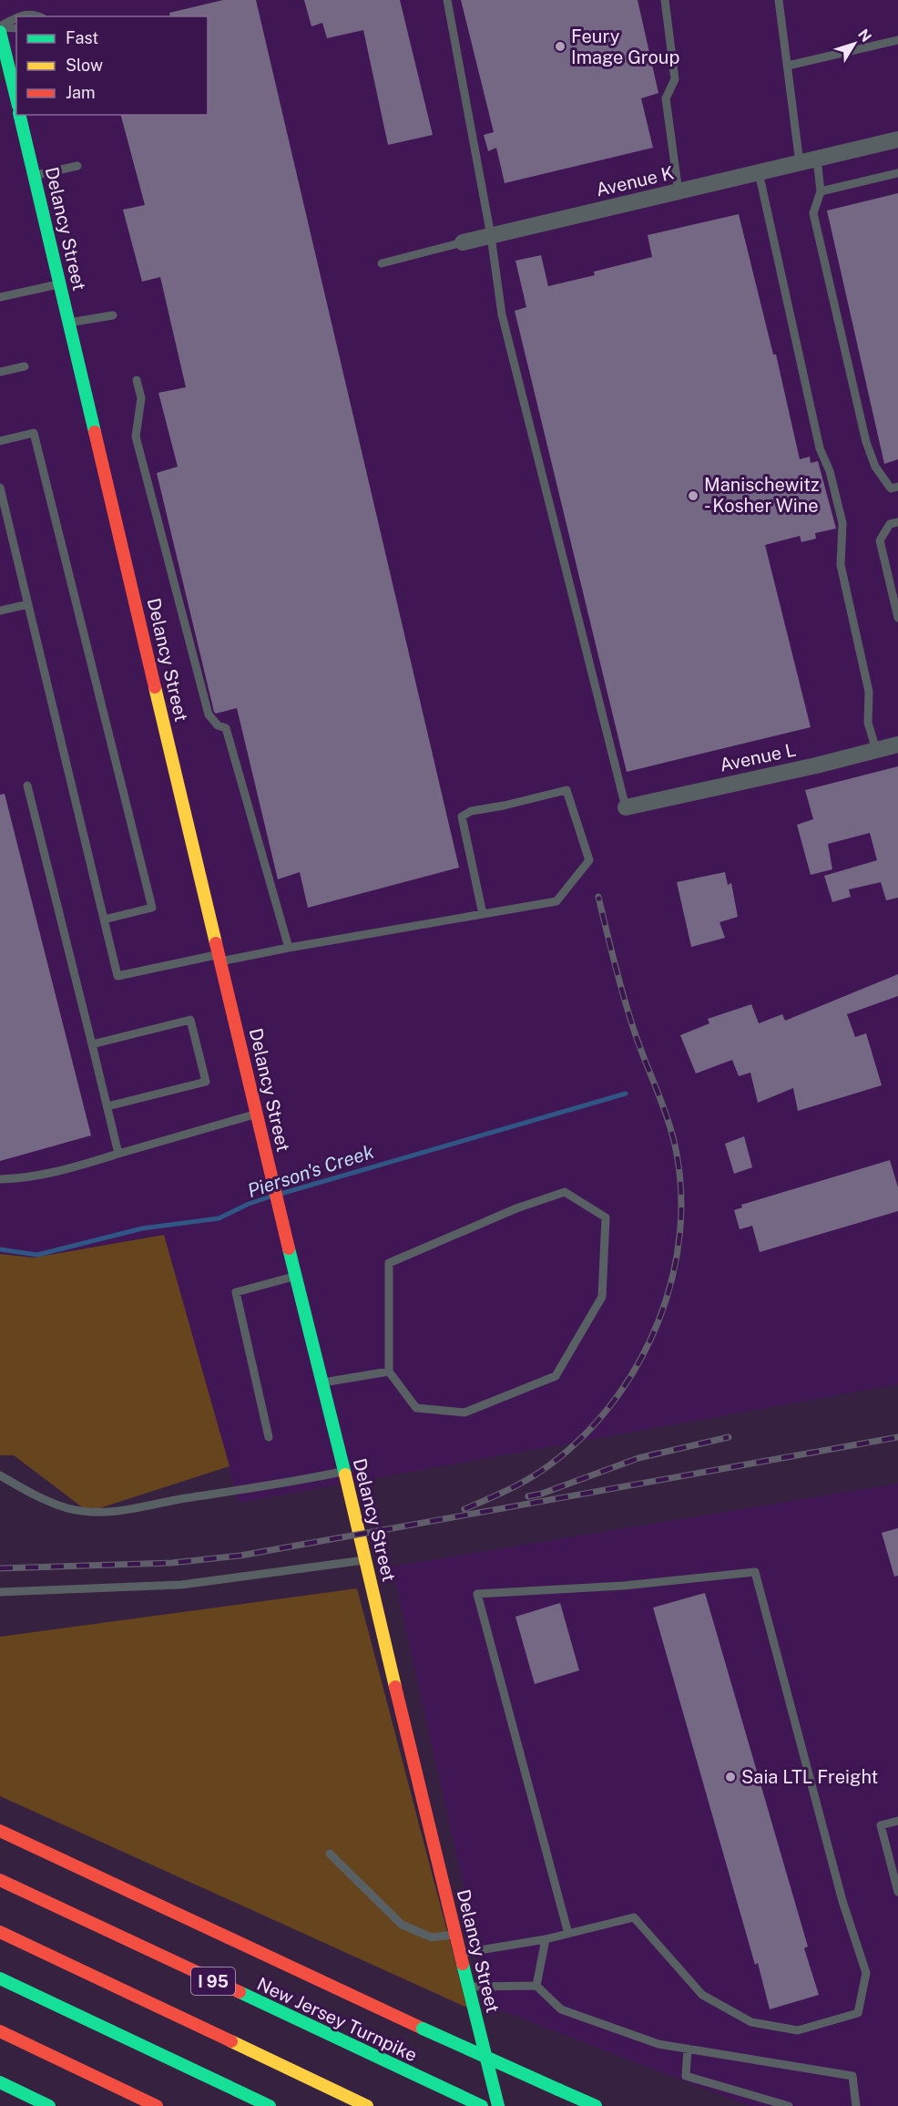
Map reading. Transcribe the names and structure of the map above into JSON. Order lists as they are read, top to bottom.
{
  "streets": {
    "main road": ["Delancy Street", "I 95", "New Jersey Turnpike"],
    "street": ["Avenue K", "Avenue L"]
  },
  "water": ["Pierson's Creek"],
  "places": ["Feury Image Group", "Manischewitz - Kosher Wine", "Saia LTL Freight"],
  "legend": ["Fast", "Slow", "Jam"],
  "north": "top right"
}
